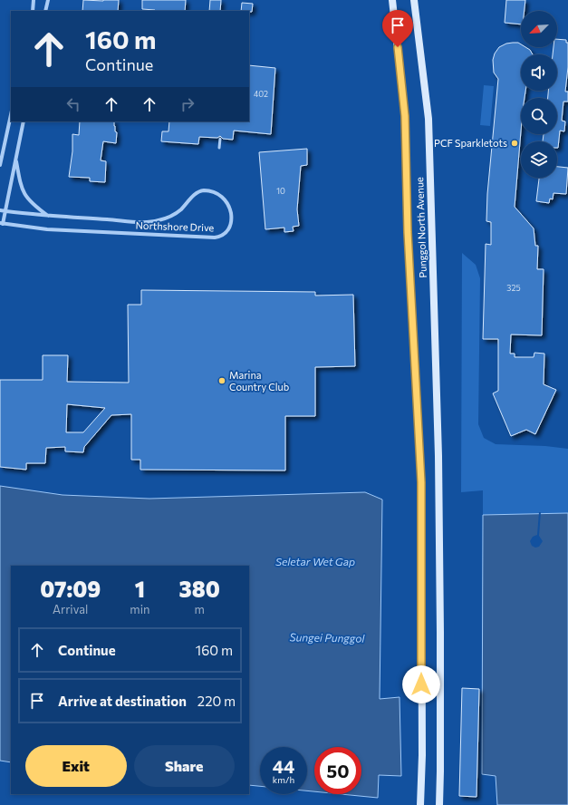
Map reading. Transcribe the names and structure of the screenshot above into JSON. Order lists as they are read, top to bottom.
{
  "streets": {
    "main road": ["Punggol North Avenue"],
    "street": ["Northshore Drive"]
  },
  "water": ["Seletar Wet Gap", "Sungei Punggol"],
  "places": ["PCF Sparkletots", "Marina Country Club"],
  "house_numbers": ["402", "10", "325"],
  "north": "bottom left",
  "page": {
    "turn": ["160 m", "Continue"],
    "eta": [
      "07:09",
      "Arrival",
      "1",
      "min",
      "380",
      "m"
    ],
    "list": [
      {
        "name": "Continue",
        "value": "160 m"
      },
      {
        "name": "Arrive at destination",
        "value": "220 m"
      }
    ],
    "buttons": ["Exit", "Share"],
    "speed": "44 km/h",
    "limit": "50"
  }
}
